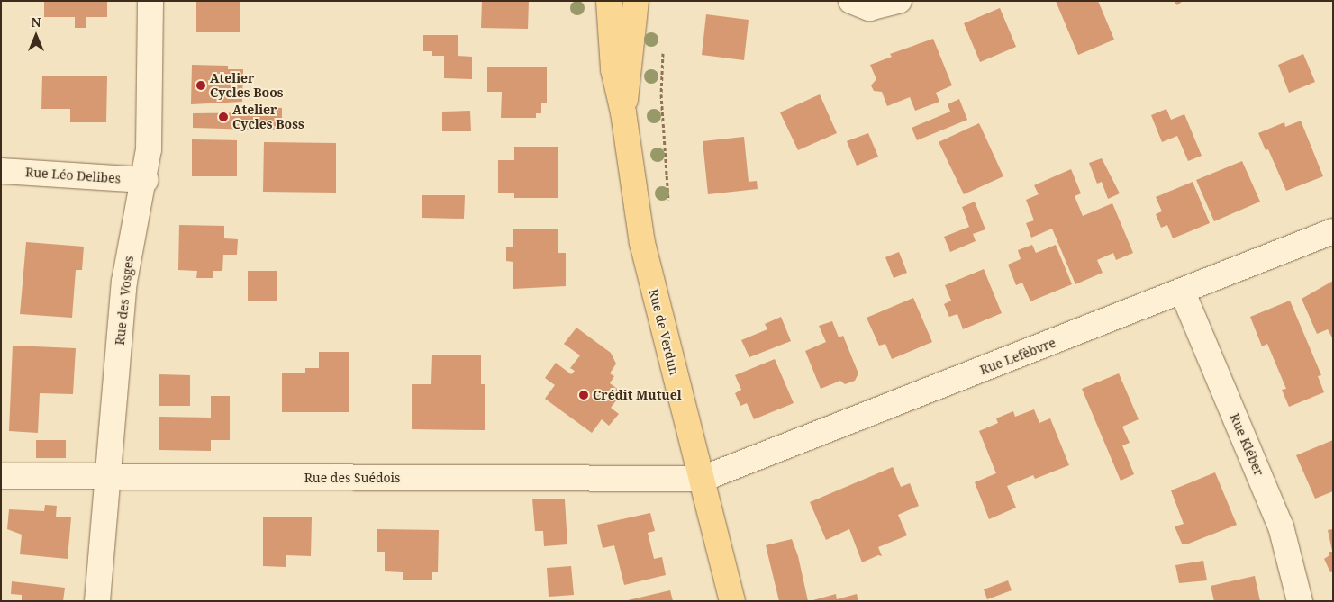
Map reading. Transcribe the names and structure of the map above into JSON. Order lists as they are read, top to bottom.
{
  "streets": {
    "main road": ["Rue de Verdun"],
    "street": [
      "Rue Léo Delibes",
      "Rue des Vosges",
      "Rue Lefèbvre",
      "Rue Kléber",
      "Rue des Suédois"
    ]
  },
  "crossings": [
    ["Rue Léo Delibes", "Rue des Vosges"],
    ["Rue des Vosges", "Rue des Suédois"],
    ["Rue de Verdun", "Rue Lefèbvre"],
    ["Rue de Verdun", "Rue des Suédois"],
    ["Rue Lefèbvre", "Rue Kléber"],
    ["Rue Lefèbvre", "Rue des Suédois"]
  ],
  "places": ["Atelier Cycles Boos", "Atelier Cycles Boss", "Crédit Mutuel"],
  "north": "top"
}
